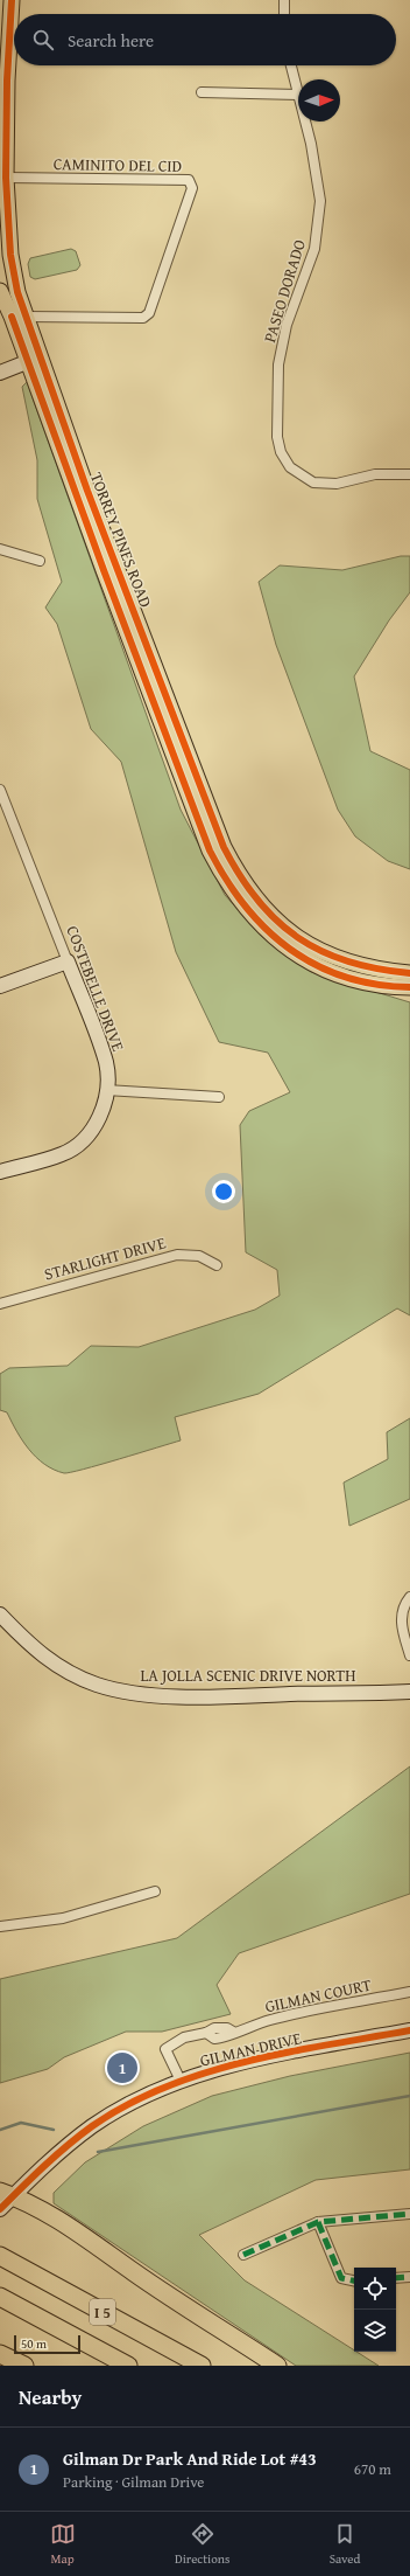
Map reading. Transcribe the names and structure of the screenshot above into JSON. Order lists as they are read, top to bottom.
{
  "streets": {
    "highway": ["I 5"],
    "main road": [
      "TORREY PINES ROAD",
      "COSTEBELLE DRIVE",
      "LA JOLLA SCENIC DRIVE NORTH",
      "GILMAN DRIVE"
    ],
    "street": [
      "CAMINITO DEL CID",
      "PASEO DORADO",
      "STARLIGHT DRIVE",
      "GILMAN COURT"
    ]
  },
  "crossings": [
    ["CAMINITO DEL CID", "TORREY PINES ROAD"],
    ["GILMAN COURT", "GILMAN DRIVE"]
  ],
  "scale_bar": "50 m",
  "north": "right",
  "page": {
    "search": "Search here",
    "pins": "1",
    "scale": "50 m",
    "heading": "Nearby",
    "list": [
      {
        "mark": "1",
        "name": "Gilman Dr Park And Ride Lot #43",
        "note": "Parking · Gilman Drive",
        "value": "670 m"
      }
    ],
    "nav": ["Map", "Directions", "Saved"]
  }
}
